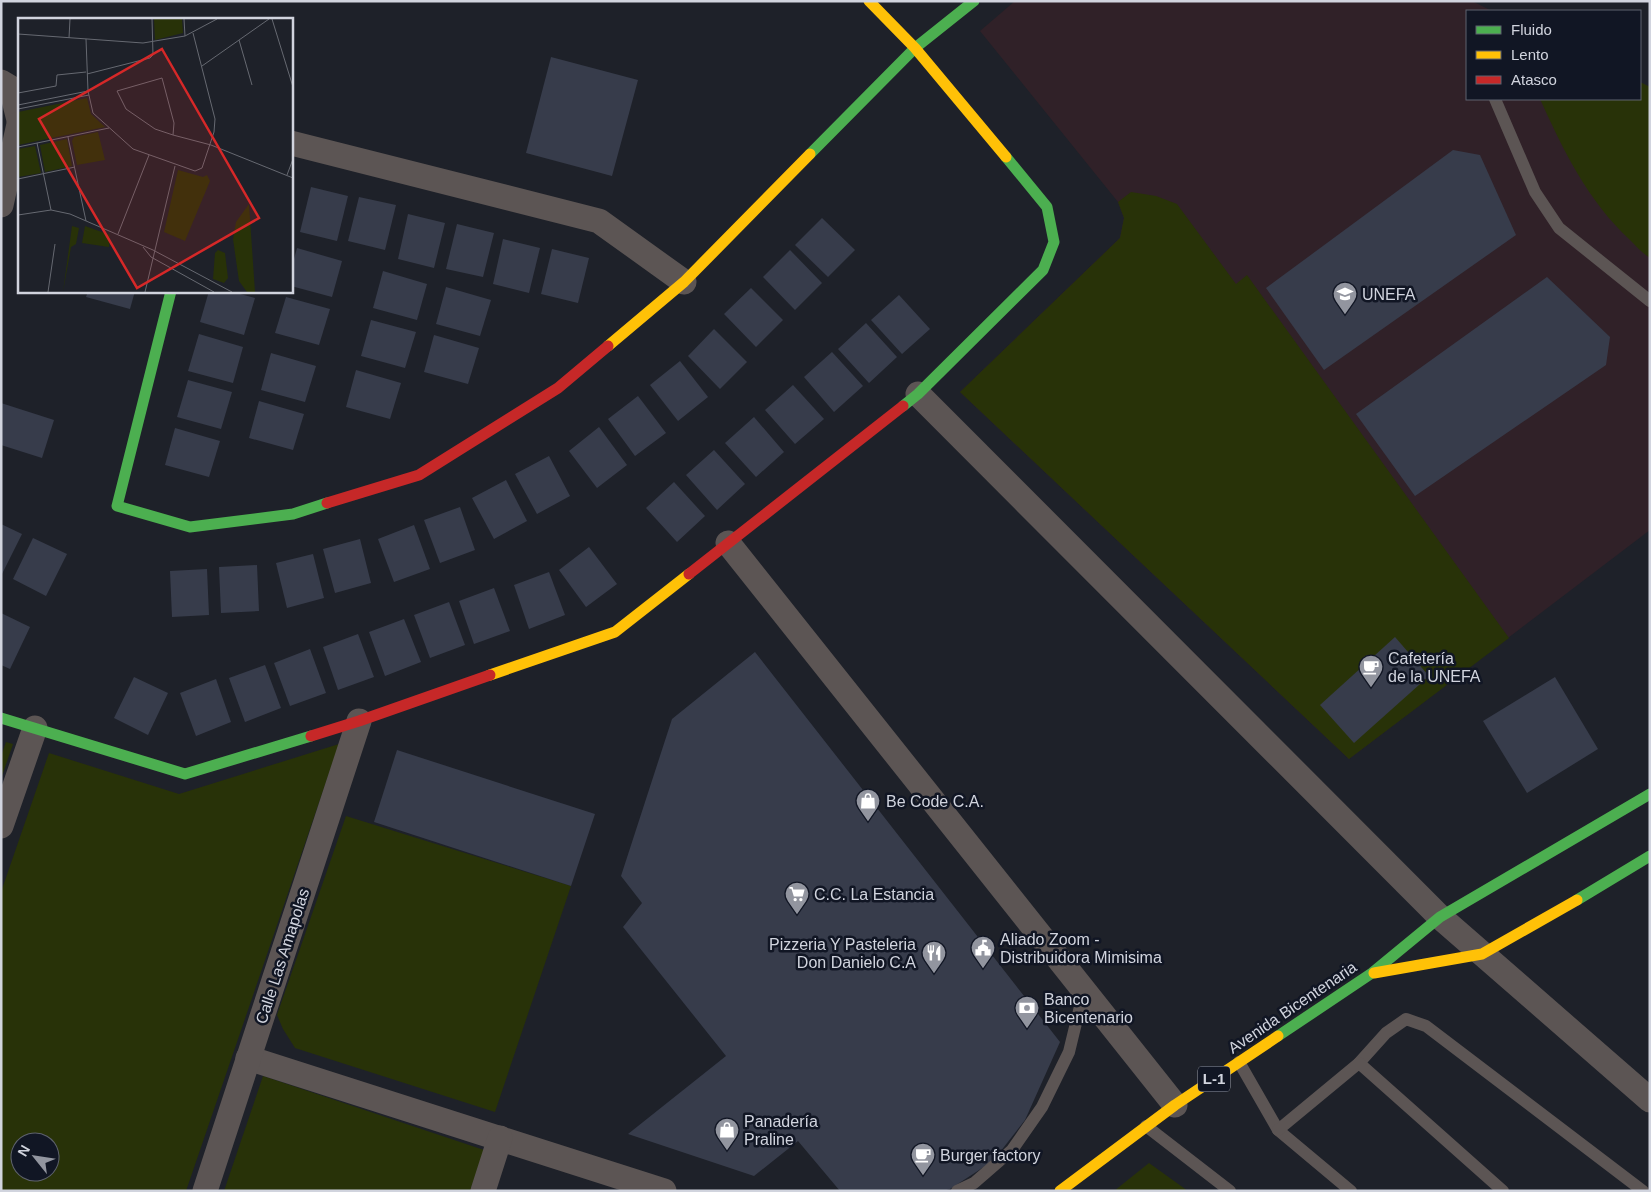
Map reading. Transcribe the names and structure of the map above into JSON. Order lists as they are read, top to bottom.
{
  "streets": {
    "street": ["Calle Las Amapolas", "Avenida Bicentenaria", "L-1"]
  },
  "places": {
    "school or university": ["UNEFA"],
    "cafe": ["Cafetería de la UNEFA", "Burger factory"],
    "shop": ["Be Code C.A.", "Panadería Praline"],
    "supermarket": ["C.C. La Estancia"],
    "public building": ["Aliado Zoom - Distribuidora Mimisima"],
    "restaurant": ["Pizzeria Y Pasteleria Don Danielo C.A"],
    "bank": ["Banco Bicentenario"]
  },
  "legend": ["Fluido", "Lento", "Atasco"],
  "north": "top left"
}
